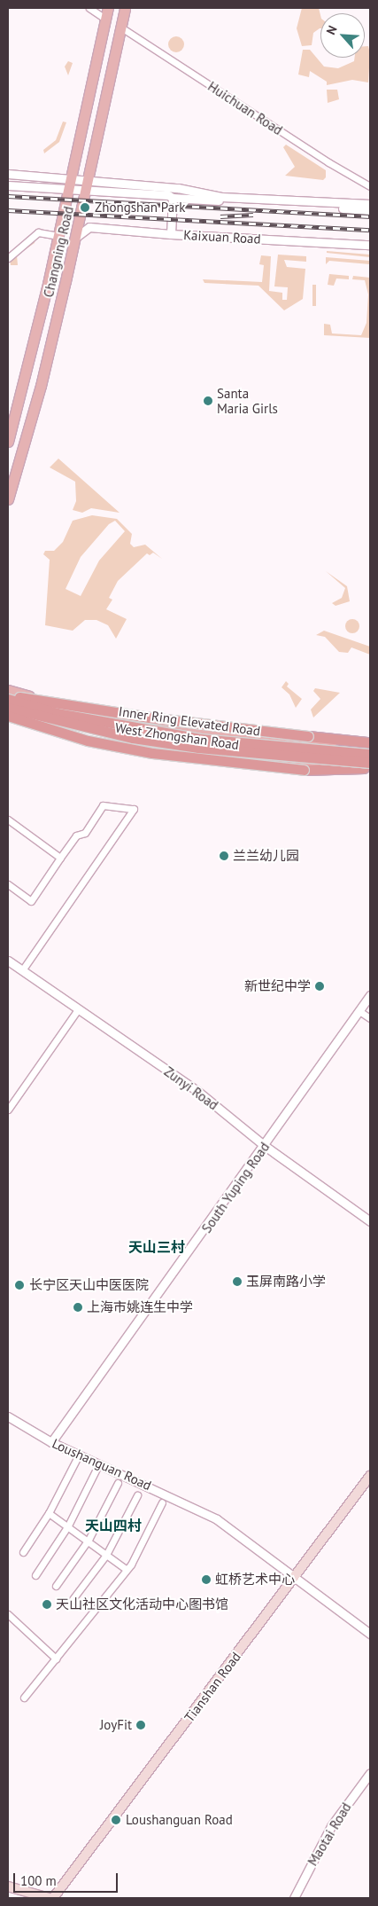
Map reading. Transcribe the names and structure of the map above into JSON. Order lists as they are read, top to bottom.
{
  "streets": {
    "highway": ["Inner Ring Elevated Road"],
    "main road": ["Changning Road", "West Zhongshan Road", "Tianshan Road"],
    "street": [
      "Huichuan Road",
      "Kaixuan Road",
      "Zunyi Road",
      "South Yuping Road",
      "Loushanguan Road",
      "Maotai Road"
    ]
  },
  "crossings": [
    ["Huichuan Road", "Changning Road"],
    ["Inner Ring Elevated Road", "West Zhongshan Road"],
    ["Zunyi Road", "South Yuping Road"],
    ["South Yuping Road", "Loushanguan Road"],
    ["Loushanguan Road", "Tianshan Road"]
  ],
  "districts": ["天山三村", "天山四村"],
  "places": [
    "Zhongshan Park",
    "Santa Maria Girls",
    "兰兰幼儿园",
    "新世纪中学",
    "玉屏南路小学",
    "长宁区天山中医医院",
    "上海市姚连生中学",
    "虹桥艺术中心",
    "天山社区文化活动中心图书馆",
    "JoyFit",
    "Loushanguan Road"
  ],
  "scale_bar": "100 m",
  "north": "top left"
}
